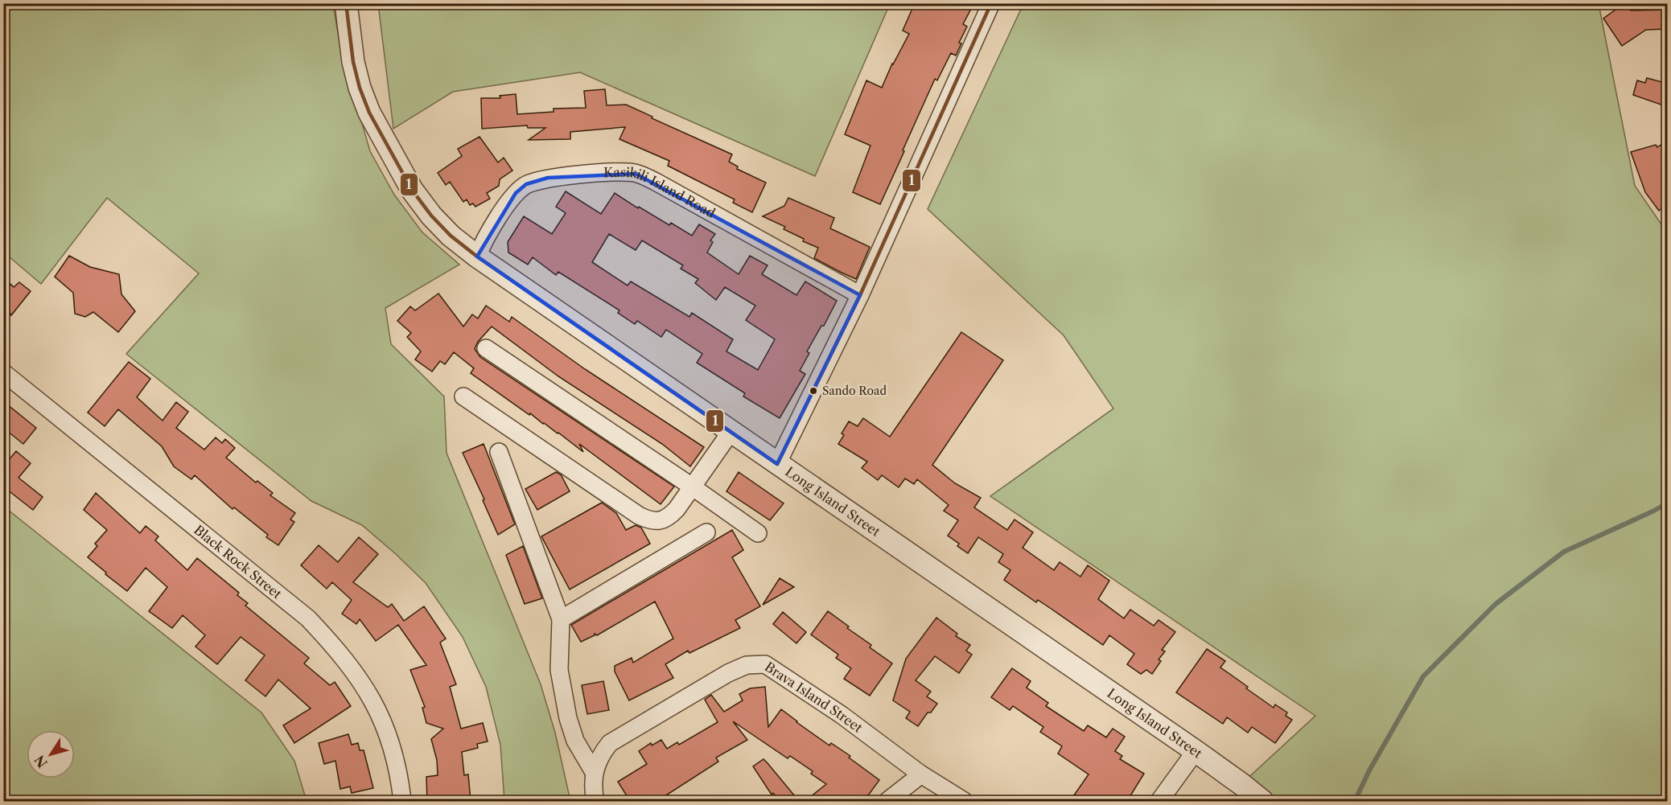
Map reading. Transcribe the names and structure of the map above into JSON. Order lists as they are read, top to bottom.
{
  "streets": {
    "street": [
      "Kasikili Island Road",
      "Long Island Street",
      "Black Rock Street",
      "Brava Island Street"
    ]
  },
  "crossings": [
    ["Kasikili Island Road", "Long Island Street"]
  ],
  "places": ["Sando Road"],
  "lines": ["transit line 1"],
  "north": "bottom left"
}
